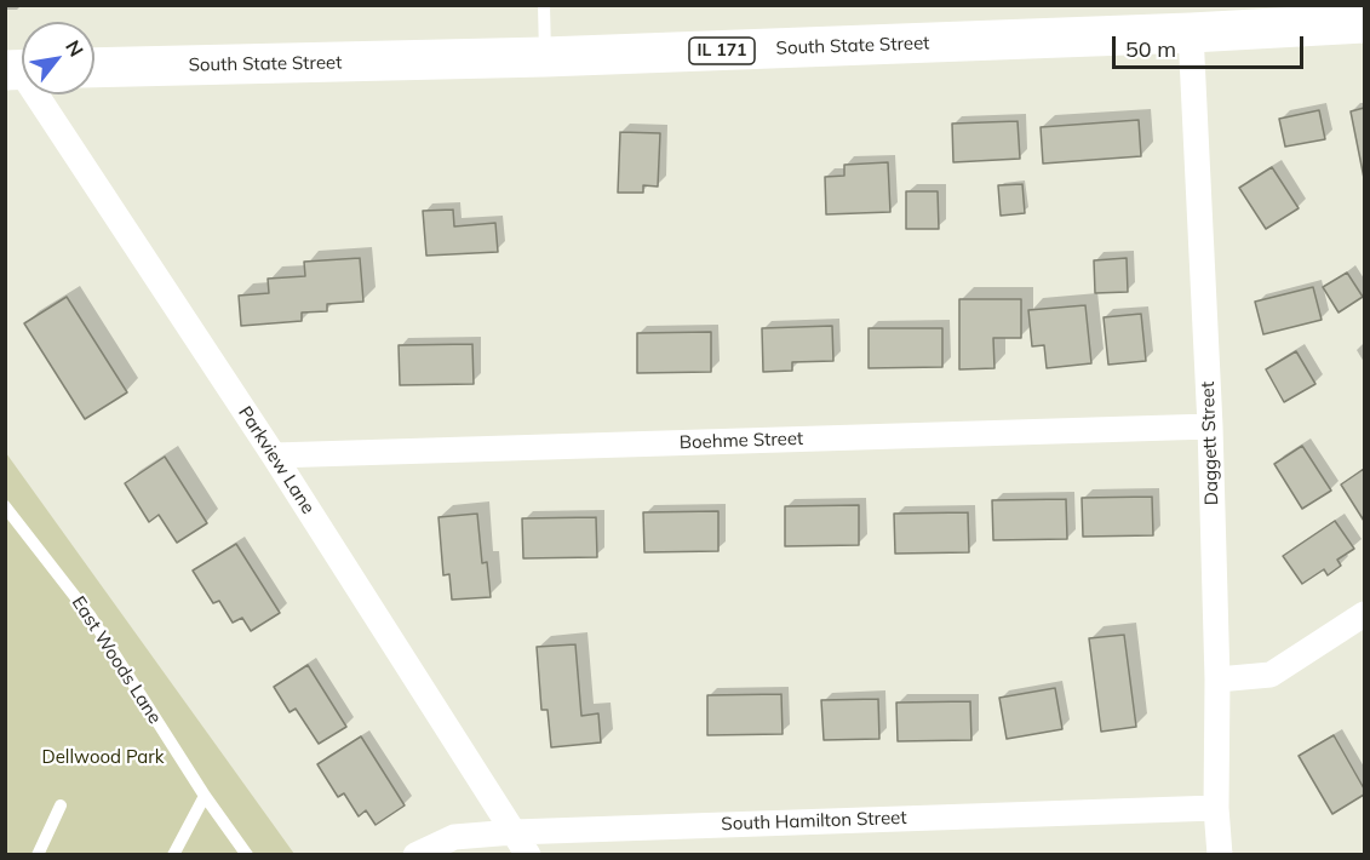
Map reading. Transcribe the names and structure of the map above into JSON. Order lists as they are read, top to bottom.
{
  "streets": {
    "main road": ["South State Street", "IL 171"],
    "street": [
      "Boehme Street",
      "Daggett Street",
      "Parkview Lane",
      "South Hamilton Street"
    ],
    "lane": ["East Woods Lane"]
  },
  "crossings": [
    ["South State Street", "Daggett Street"],
    ["Boehme Street", "Daggett Street"],
    ["Boehme Street", "Parkview Lane"],
    ["Daggett Street", "South Hamilton Street"],
    ["Parkview Lane", "South Hamilton Street"]
  ],
  "parks": ["Dellwood Park"],
  "scale_bar": "50 m",
  "north": "top right"
}
